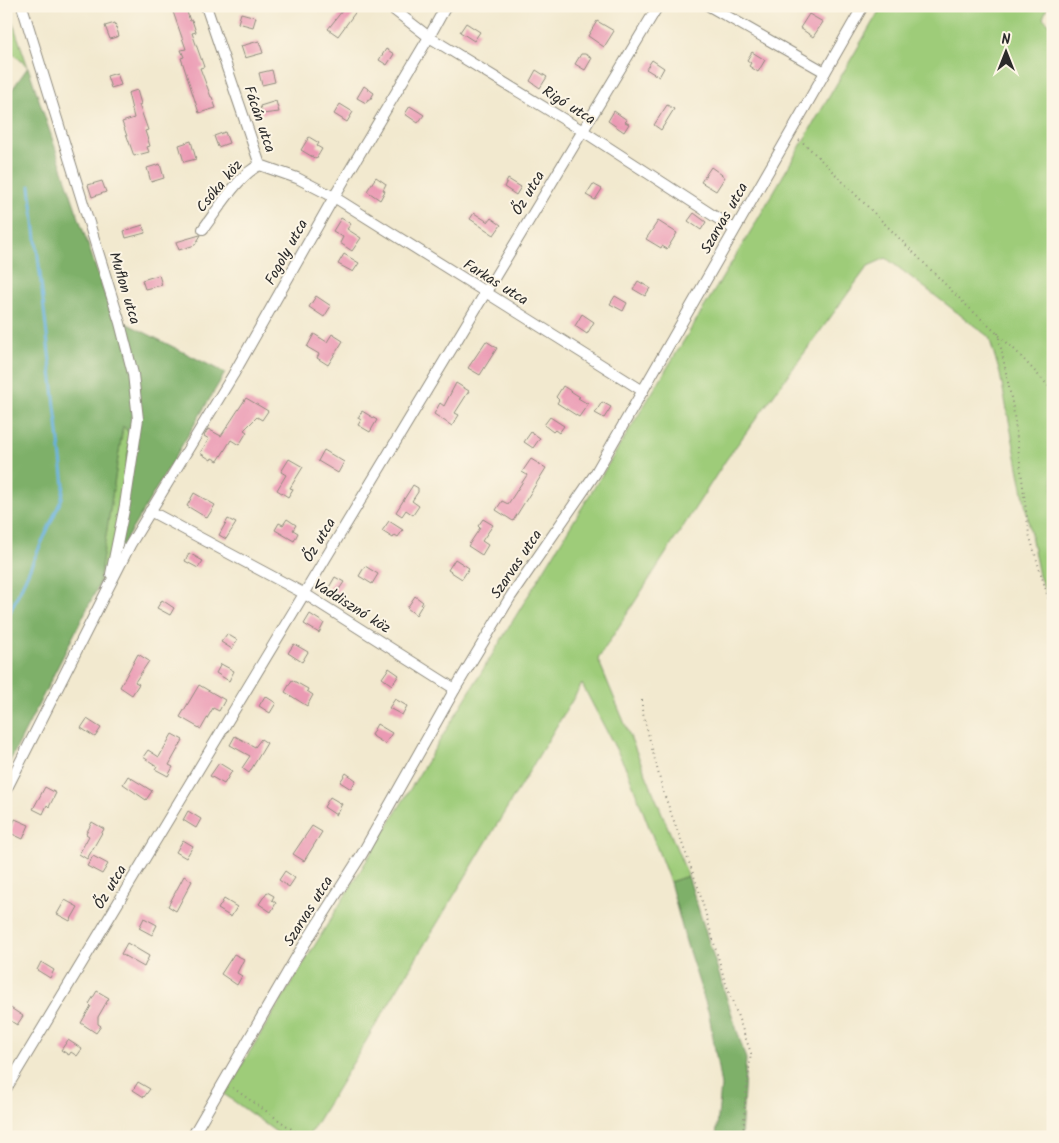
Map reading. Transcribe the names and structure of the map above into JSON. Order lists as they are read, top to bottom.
{
  "streets": {
    "street": [
      "Rigó utca",
      "Fácán utca",
      "Csóka köz",
      "Őz utca",
      "Szarvas utca",
      "Fogoly utca",
      "Farkas utca",
      "Muflon utca",
      "Vaddisznó köz"
    ]
  },
  "crossings": [
    ["Rigó utca", "Őz utca"],
    ["Rigó utca", "Szarvas utca"],
    ["Rigó utca", "Fogoly utca"],
    ["Fácán utca", "Csóka köz"],
    ["Fácán utca", "Fogoly utca"],
    ["Fácán utca", "Farkas utca"],
    ["Őz utca", "Farkas utca"],
    ["Őz utca", "Vaddisznó köz"],
    ["Szarvas utca", "Farkas utca"],
    ["Szarvas utca", "Vaddisznó köz"],
    ["Fogoly utca", "Farkas utca"],
    ["Fogoly utca", "Muflon utca"],
    ["Fogoly utca", "Vaddisznó köz"],
    ["Muflon utca", "Vaddisznó köz"]
  ],
  "north": "top"
}
